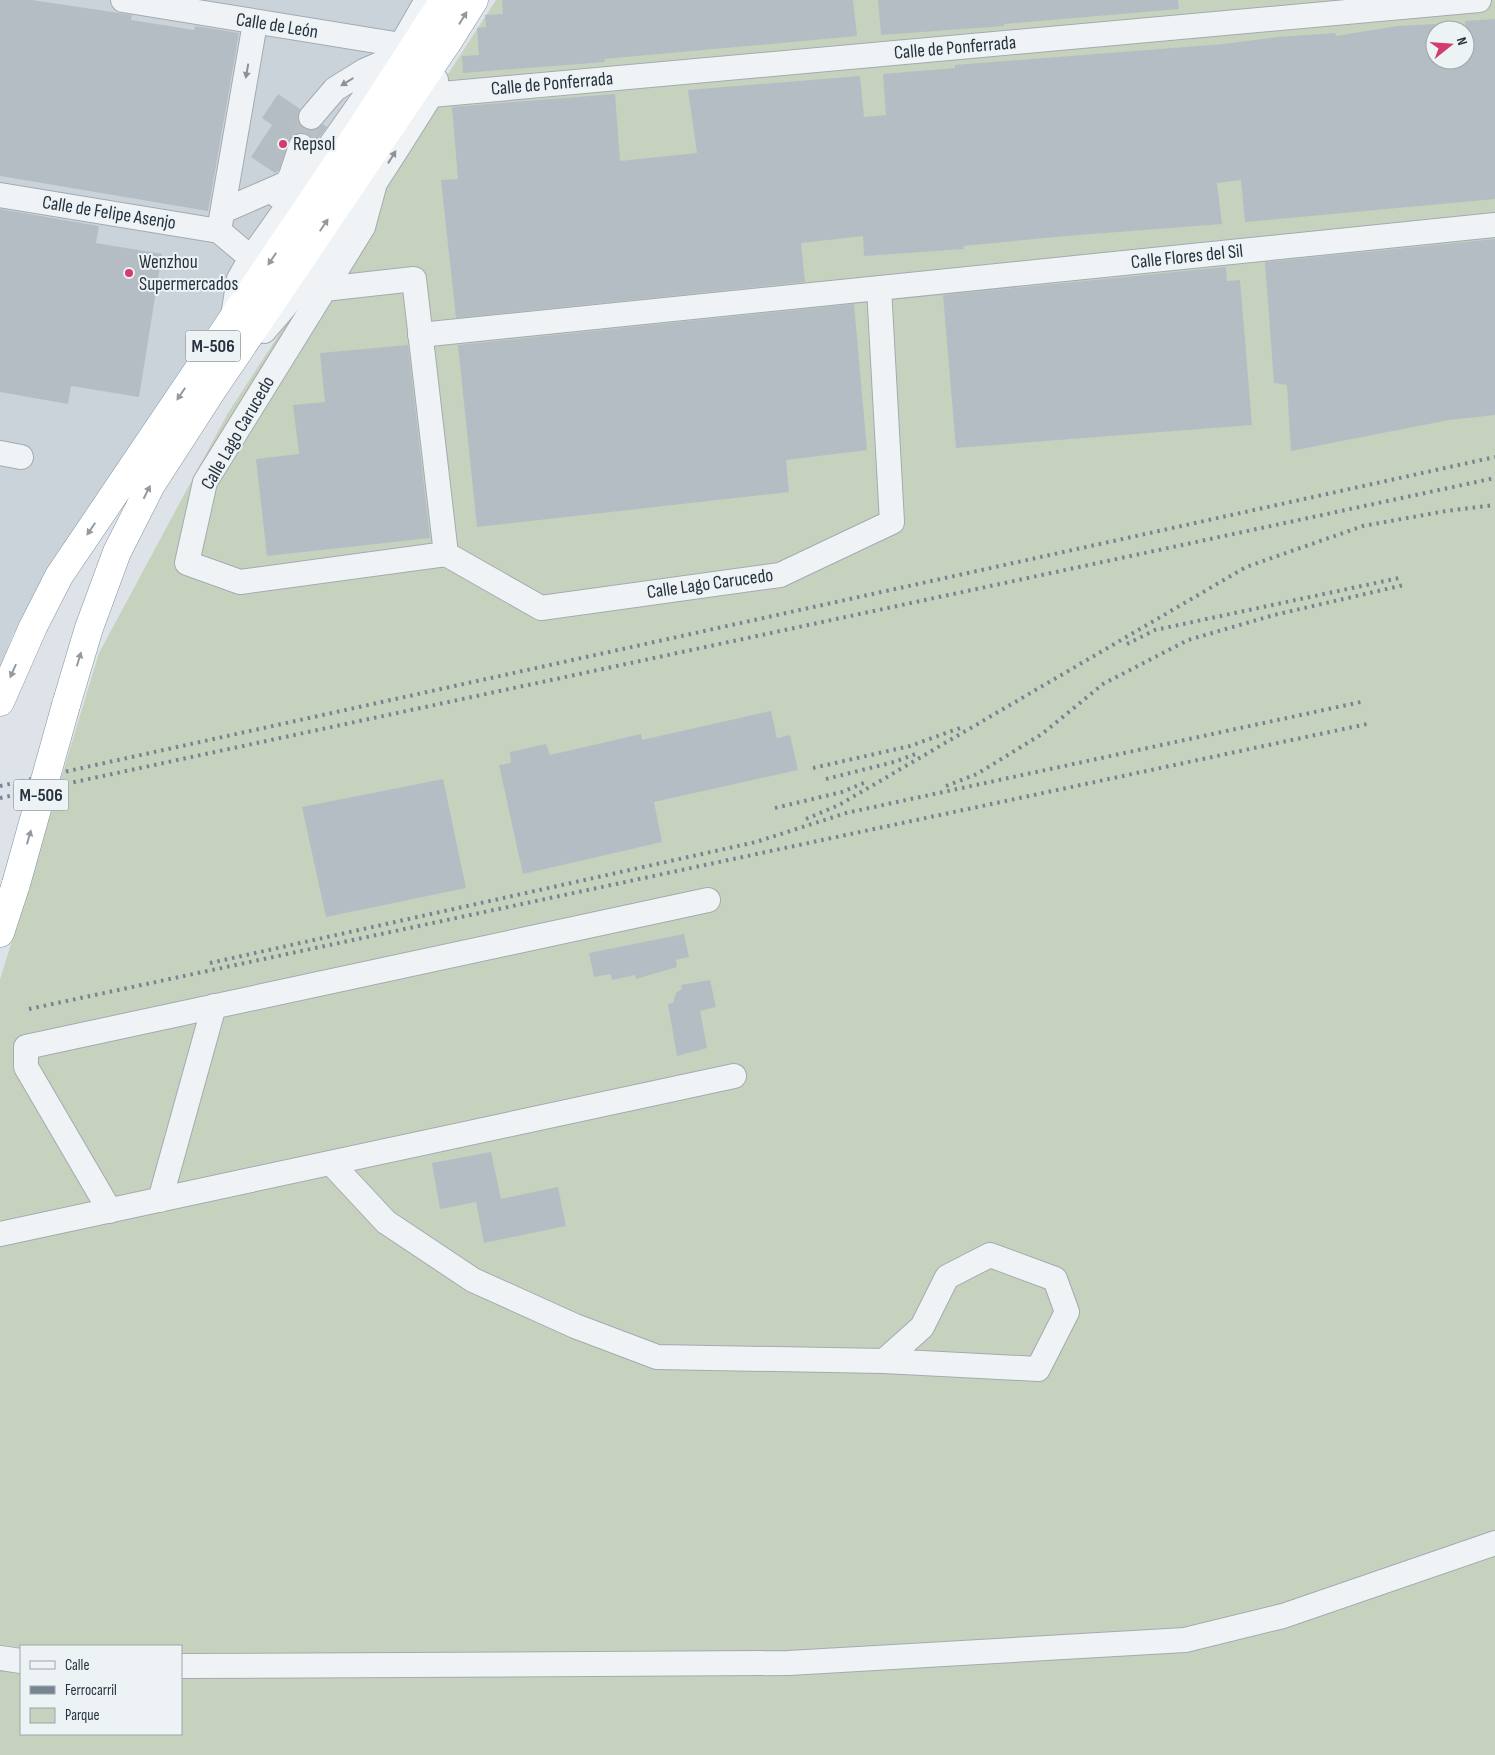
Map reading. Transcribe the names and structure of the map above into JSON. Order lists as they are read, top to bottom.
{
  "streets": {
    "highway": ["M-506"],
    "street": [
      "Calle de León",
      "Calle de Ponferrada",
      "Calle de Felipe Asenjo",
      "Calle Flores del Sil",
      "Calle Lago Carucedo"
    ]
  },
  "crossings": [
    ["Calle Flores del Sil", "Calle Lago Carucedo"]
  ],
  "places": ["Repsol", "Wenzhou Supermercados"],
  "legend": ["Calle", "Ferrocarril", "Parque"],
  "north": "right"
}
